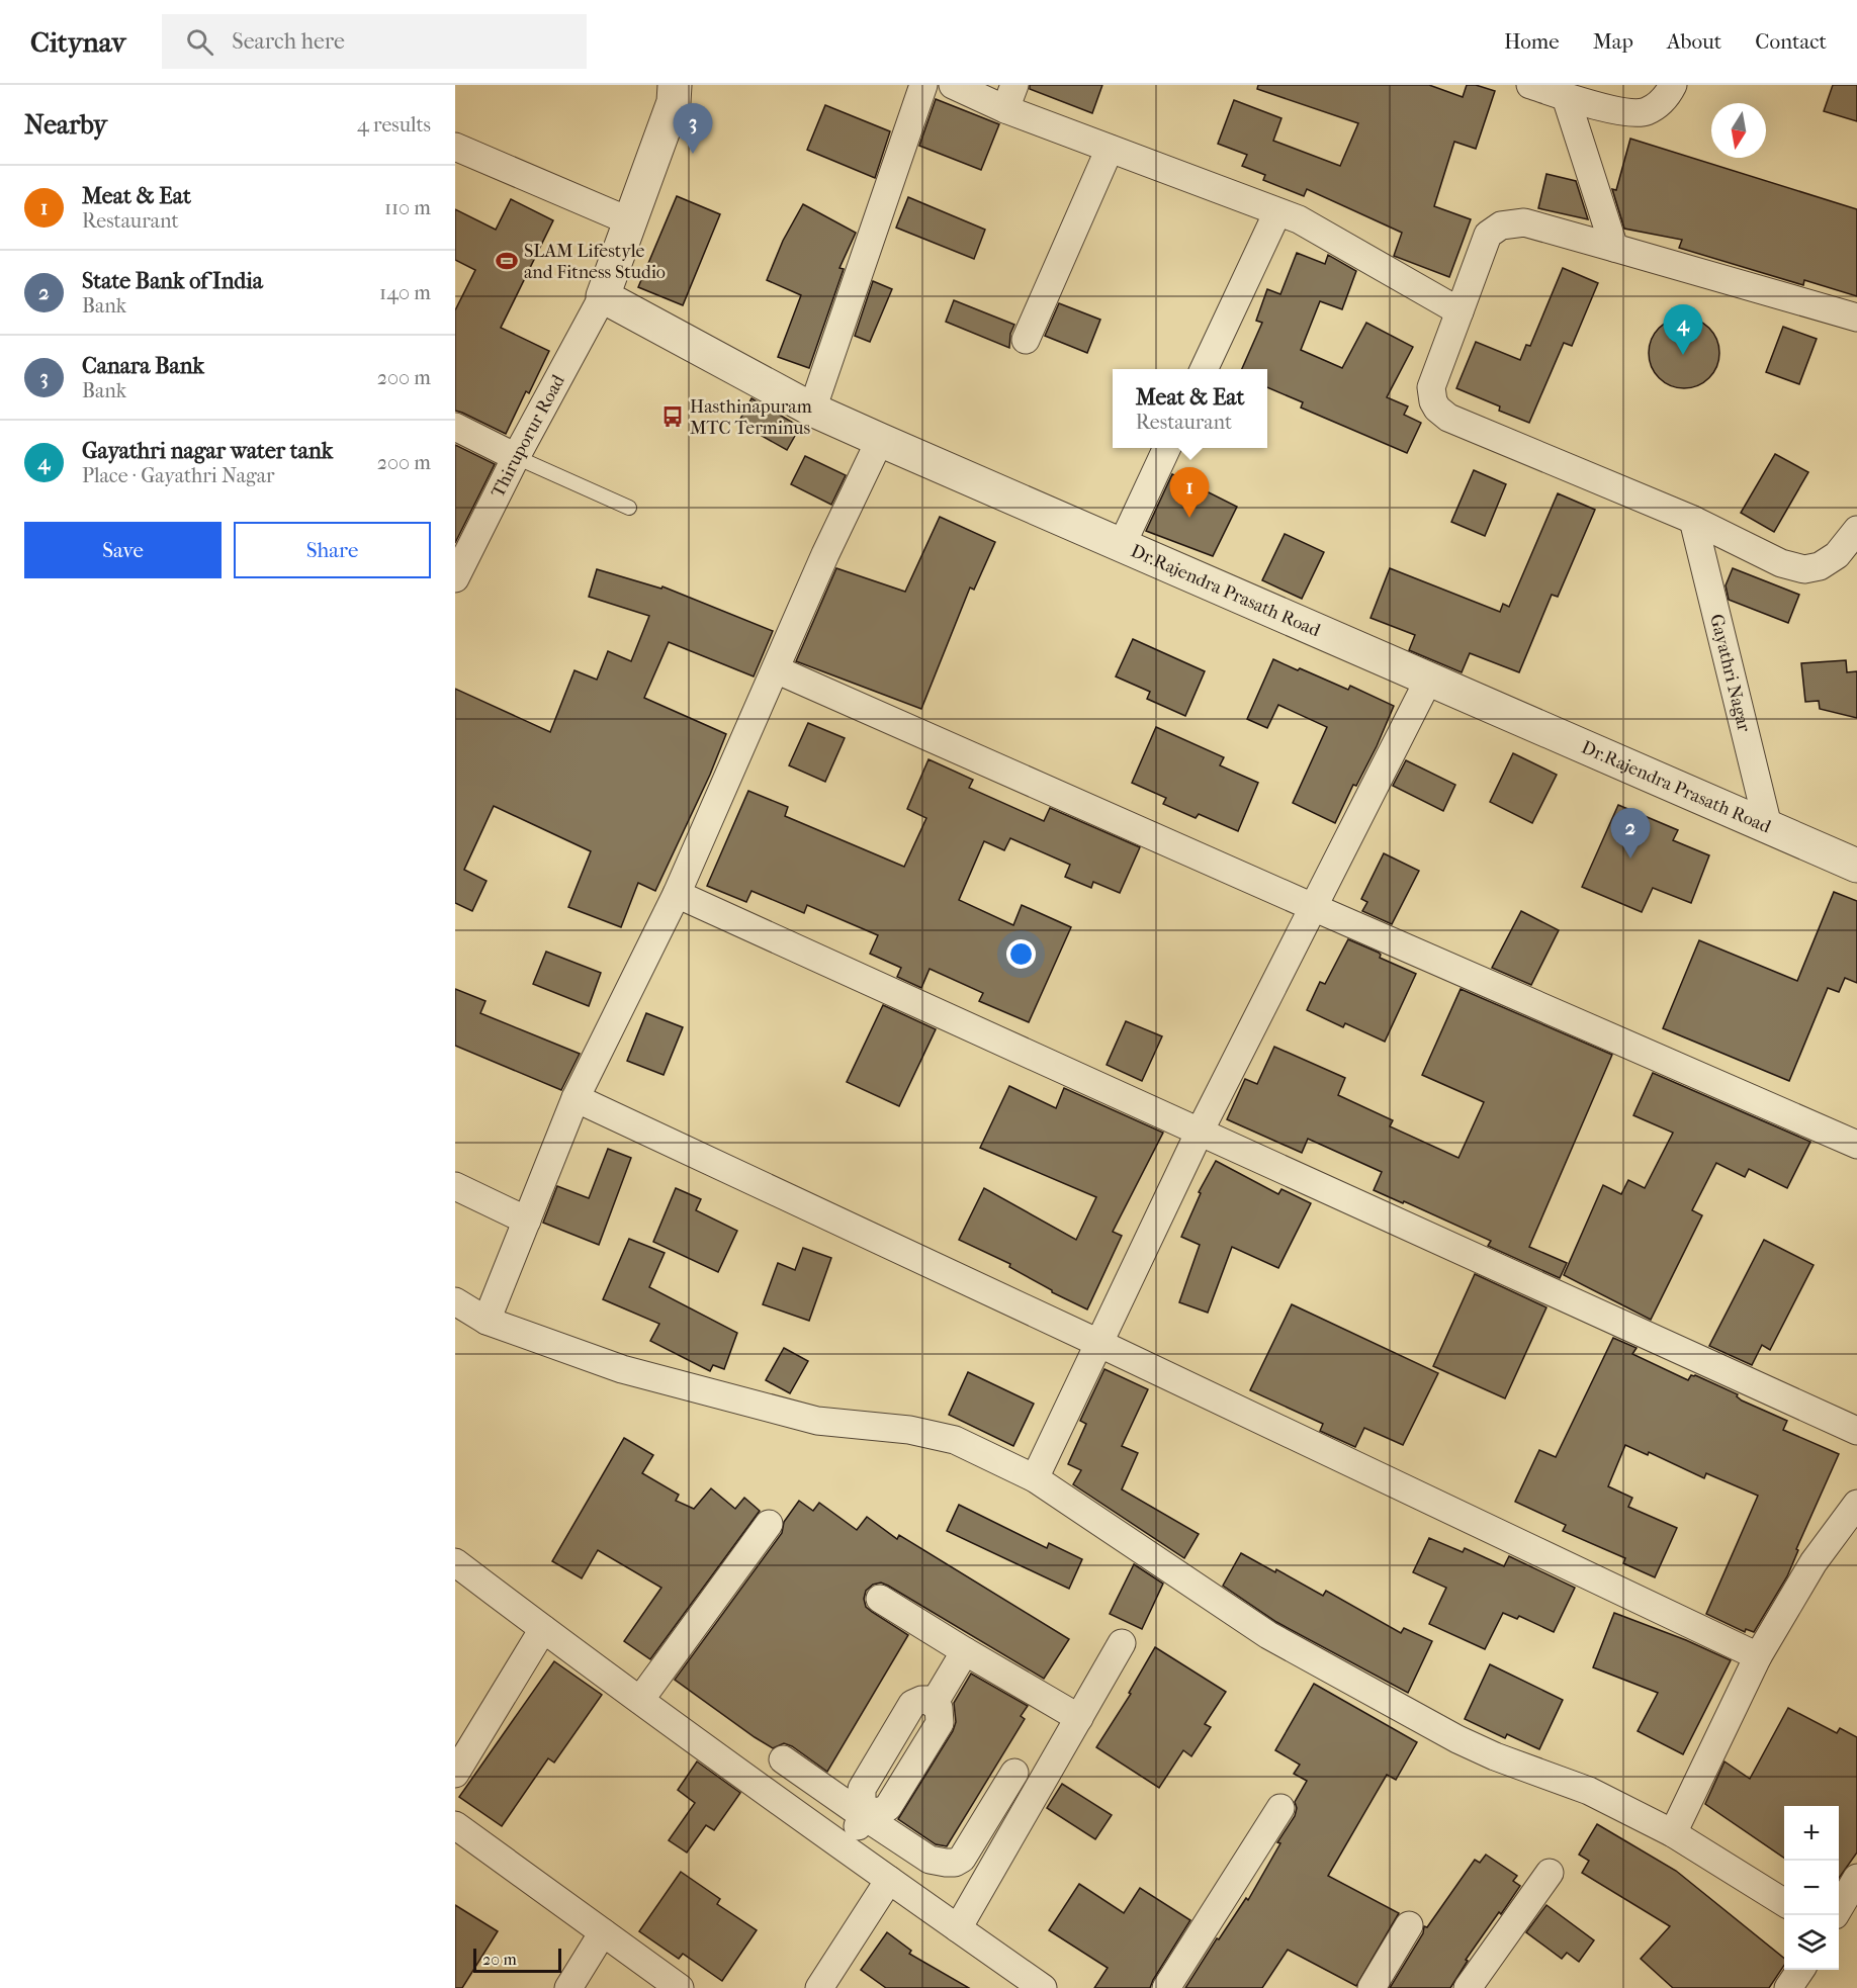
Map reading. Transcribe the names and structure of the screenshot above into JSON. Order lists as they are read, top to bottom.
{
  "streets": {
    "street": ["Thiruporur Road", "Dr.Rajendra Prasath Road", "Gayathri Nagar"]
  },
  "crossings": [
    ["Thiruporur Road", "Dr.Rajendra Prasath Road"],
    ["Dr.Rajendra Prasath Road", "Gayathri Nagar"]
  ],
  "places": {
    "sports": ["SLAM Lifestyle and Fitness Studio"],
    "bus stop": ["Hasthinapuram MTC Terminus"]
  },
  "scale_bar": "20 m",
  "north": "bottom",
  "page": {
    "header": "Citynav",
    "search": "Search here",
    "nav": [
      "Home",
      "Map",
      "About",
      "Contact"
    ],
    "heading": ["Nearby", "4 results"],
    "pins": [
      "3",
      "4",
      "1",
      "2"
    ],
    "list": [
      {
        "mark": "1",
        "name": "Meat & Eat",
        "note": "Restaurant",
        "value": "110 m"
      },
      {
        "mark": "2",
        "name": "State Bank of India",
        "note": "Bank",
        "value": "140 m"
      },
      {
        "mark": "3",
        "name": "Canara Bank",
        "note": "Bank",
        "value": "200 m"
      },
      {
        "mark": "4",
        "name": "Gayathri nagar water tank",
        "note": "Place · Gayathri Nagar",
        "value": "200 m"
      }
    ],
    "popup": ["Meat & Eat", "Restaurant"],
    "buttons": ["Save", "Share"],
    "map_buttons": ["+", "−"],
    "scale": "20 m"
  }
}
